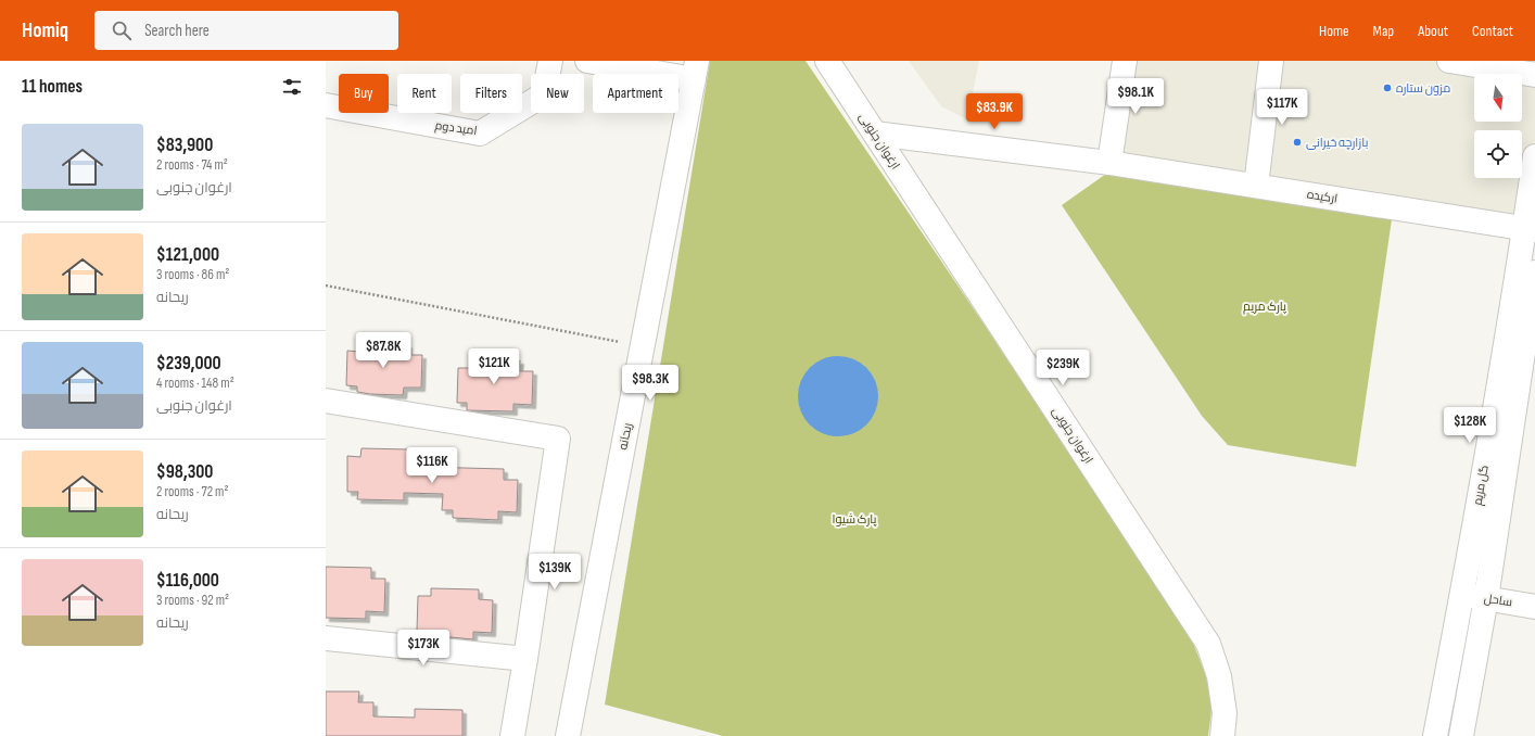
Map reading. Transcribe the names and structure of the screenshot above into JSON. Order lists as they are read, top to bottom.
{
  "streets": {
    "street": [
      "امید دوم",
      "ارغوان جنوبی",
      "ارکیده",
      "ریحانه",
      "گل مریم",
      "ساحل"
    ]
  },
  "crossings": [
    ["ارغوان جنوبی", "ارکیده"],
    ["ارکیده", "گل مریم"],
    ["گل مریم", "ساحل"]
  ],
  "parks": ["پارک مریم", "پارک شیوا"],
  "places": ["مزون ستاره", "بازارچه خیرانی"],
  "north": "bottom",
  "page": {
    "header": "Homiq",
    "search": "Search here",
    "nav": [
      "Home",
      "Map",
      "About",
      "Contact"
    ],
    "heading": "11 homes",
    "chip": [
      "Buy",
      "Rent",
      "Filters",
      "New",
      "Apartment"
    ],
    "price": [
      "$98.1K",
      "$117K",
      "$83.9K",
      "$87.8K",
      "$121K",
      "$239K",
      "$98.3K",
      "$128K",
      "$116K",
      "$139K",
      "$173K"
    ],
    "list": [
      {
        "name": "$83,900",
        "note": "2 rooms · 74 m² · ارغوان جنوبی"
      },
      {
        "name": "$121,000",
        "note": "3 rooms · 86 m² · ریحانه"
      },
      {
        "name": "$239,000",
        "note": "4 rooms · 148 m² · ارغوان جنوبی"
      },
      {
        "name": "$98,300",
        "note": "2 rooms · 72 m² · ریحانه"
      },
      {
        "name": "$116,000",
        "note": "3 rooms · 92 m² · ریحانه"
      }
    ]
  }
}
